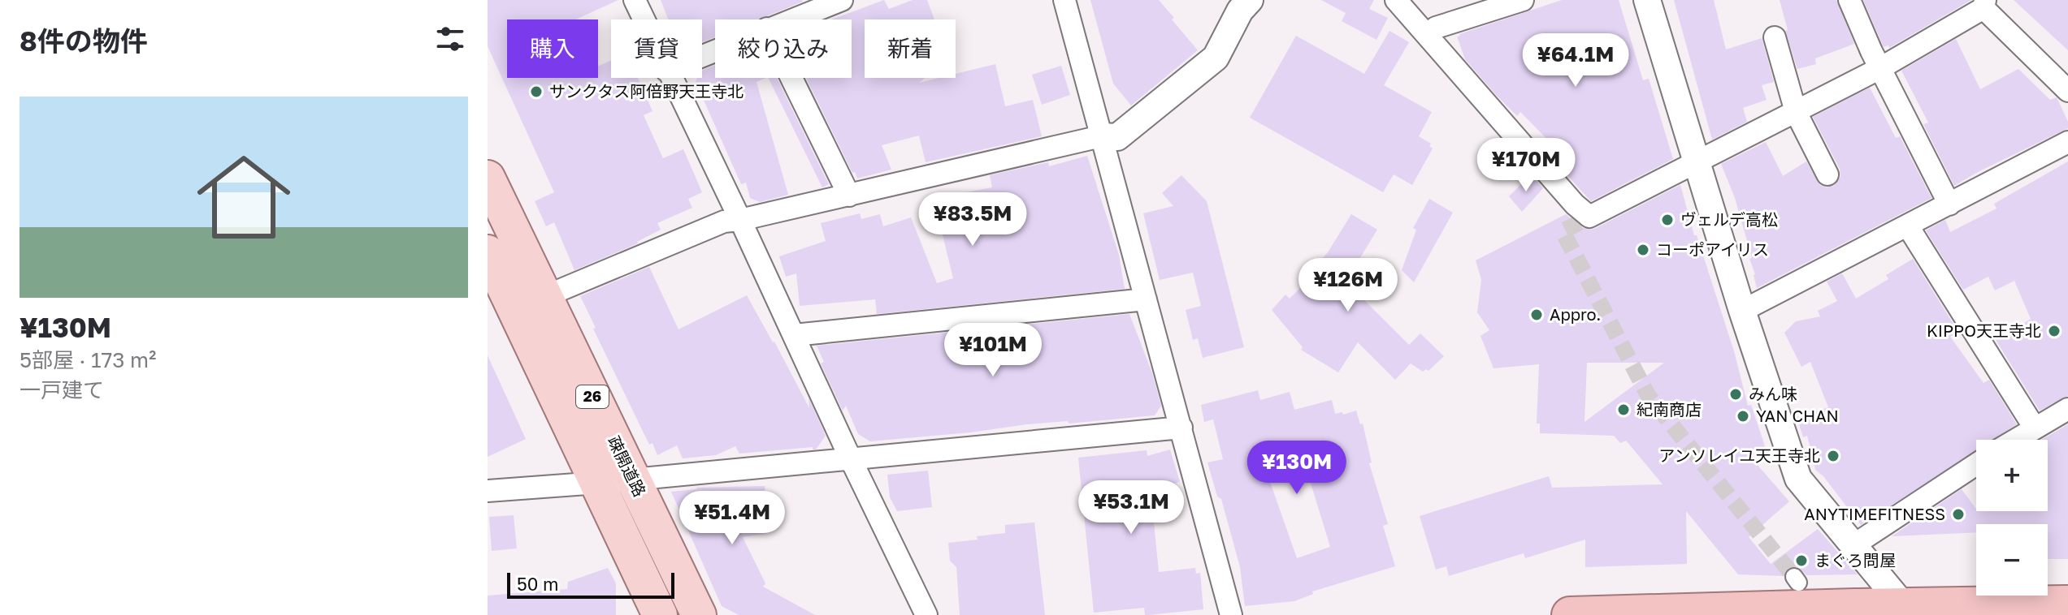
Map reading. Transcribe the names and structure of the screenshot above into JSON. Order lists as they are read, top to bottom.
{
  "streets": {
    "main road": ["26", "疎開道路"]
  },
  "places": [
    "サンクタス阿倍野天王寺北",
    "ヴェルデ高松",
    "コーポアイリス",
    "Appro.",
    "KIPPO天王寺北",
    "みん味",
    "紀南商店",
    "YAN CHAN",
    "アンソレイユ天王寺北",
    "ANYTIMEFITNESS",
    "まぐろ問屋"
  ],
  "scale_bar": "50 m",
  "page": {
    "heading": "8件の物件",
    "chip": [
      "購入",
      "賃貸",
      "絞り込み",
      "新着"
    ],
    "price": [
      "¥64.1M",
      "¥170M",
      "¥83.5M",
      "¥126M",
      "¥101M",
      "¥130M",
      "¥53.1M",
      "¥51.4M"
    ],
    "list": [
      {
        "name": "¥130M",
        "note": "5部屋 · 173 m² · 一戸建て"
      }
    ],
    "map_buttons": ["+", "−"],
    "scale": "50 m"
  }
}
